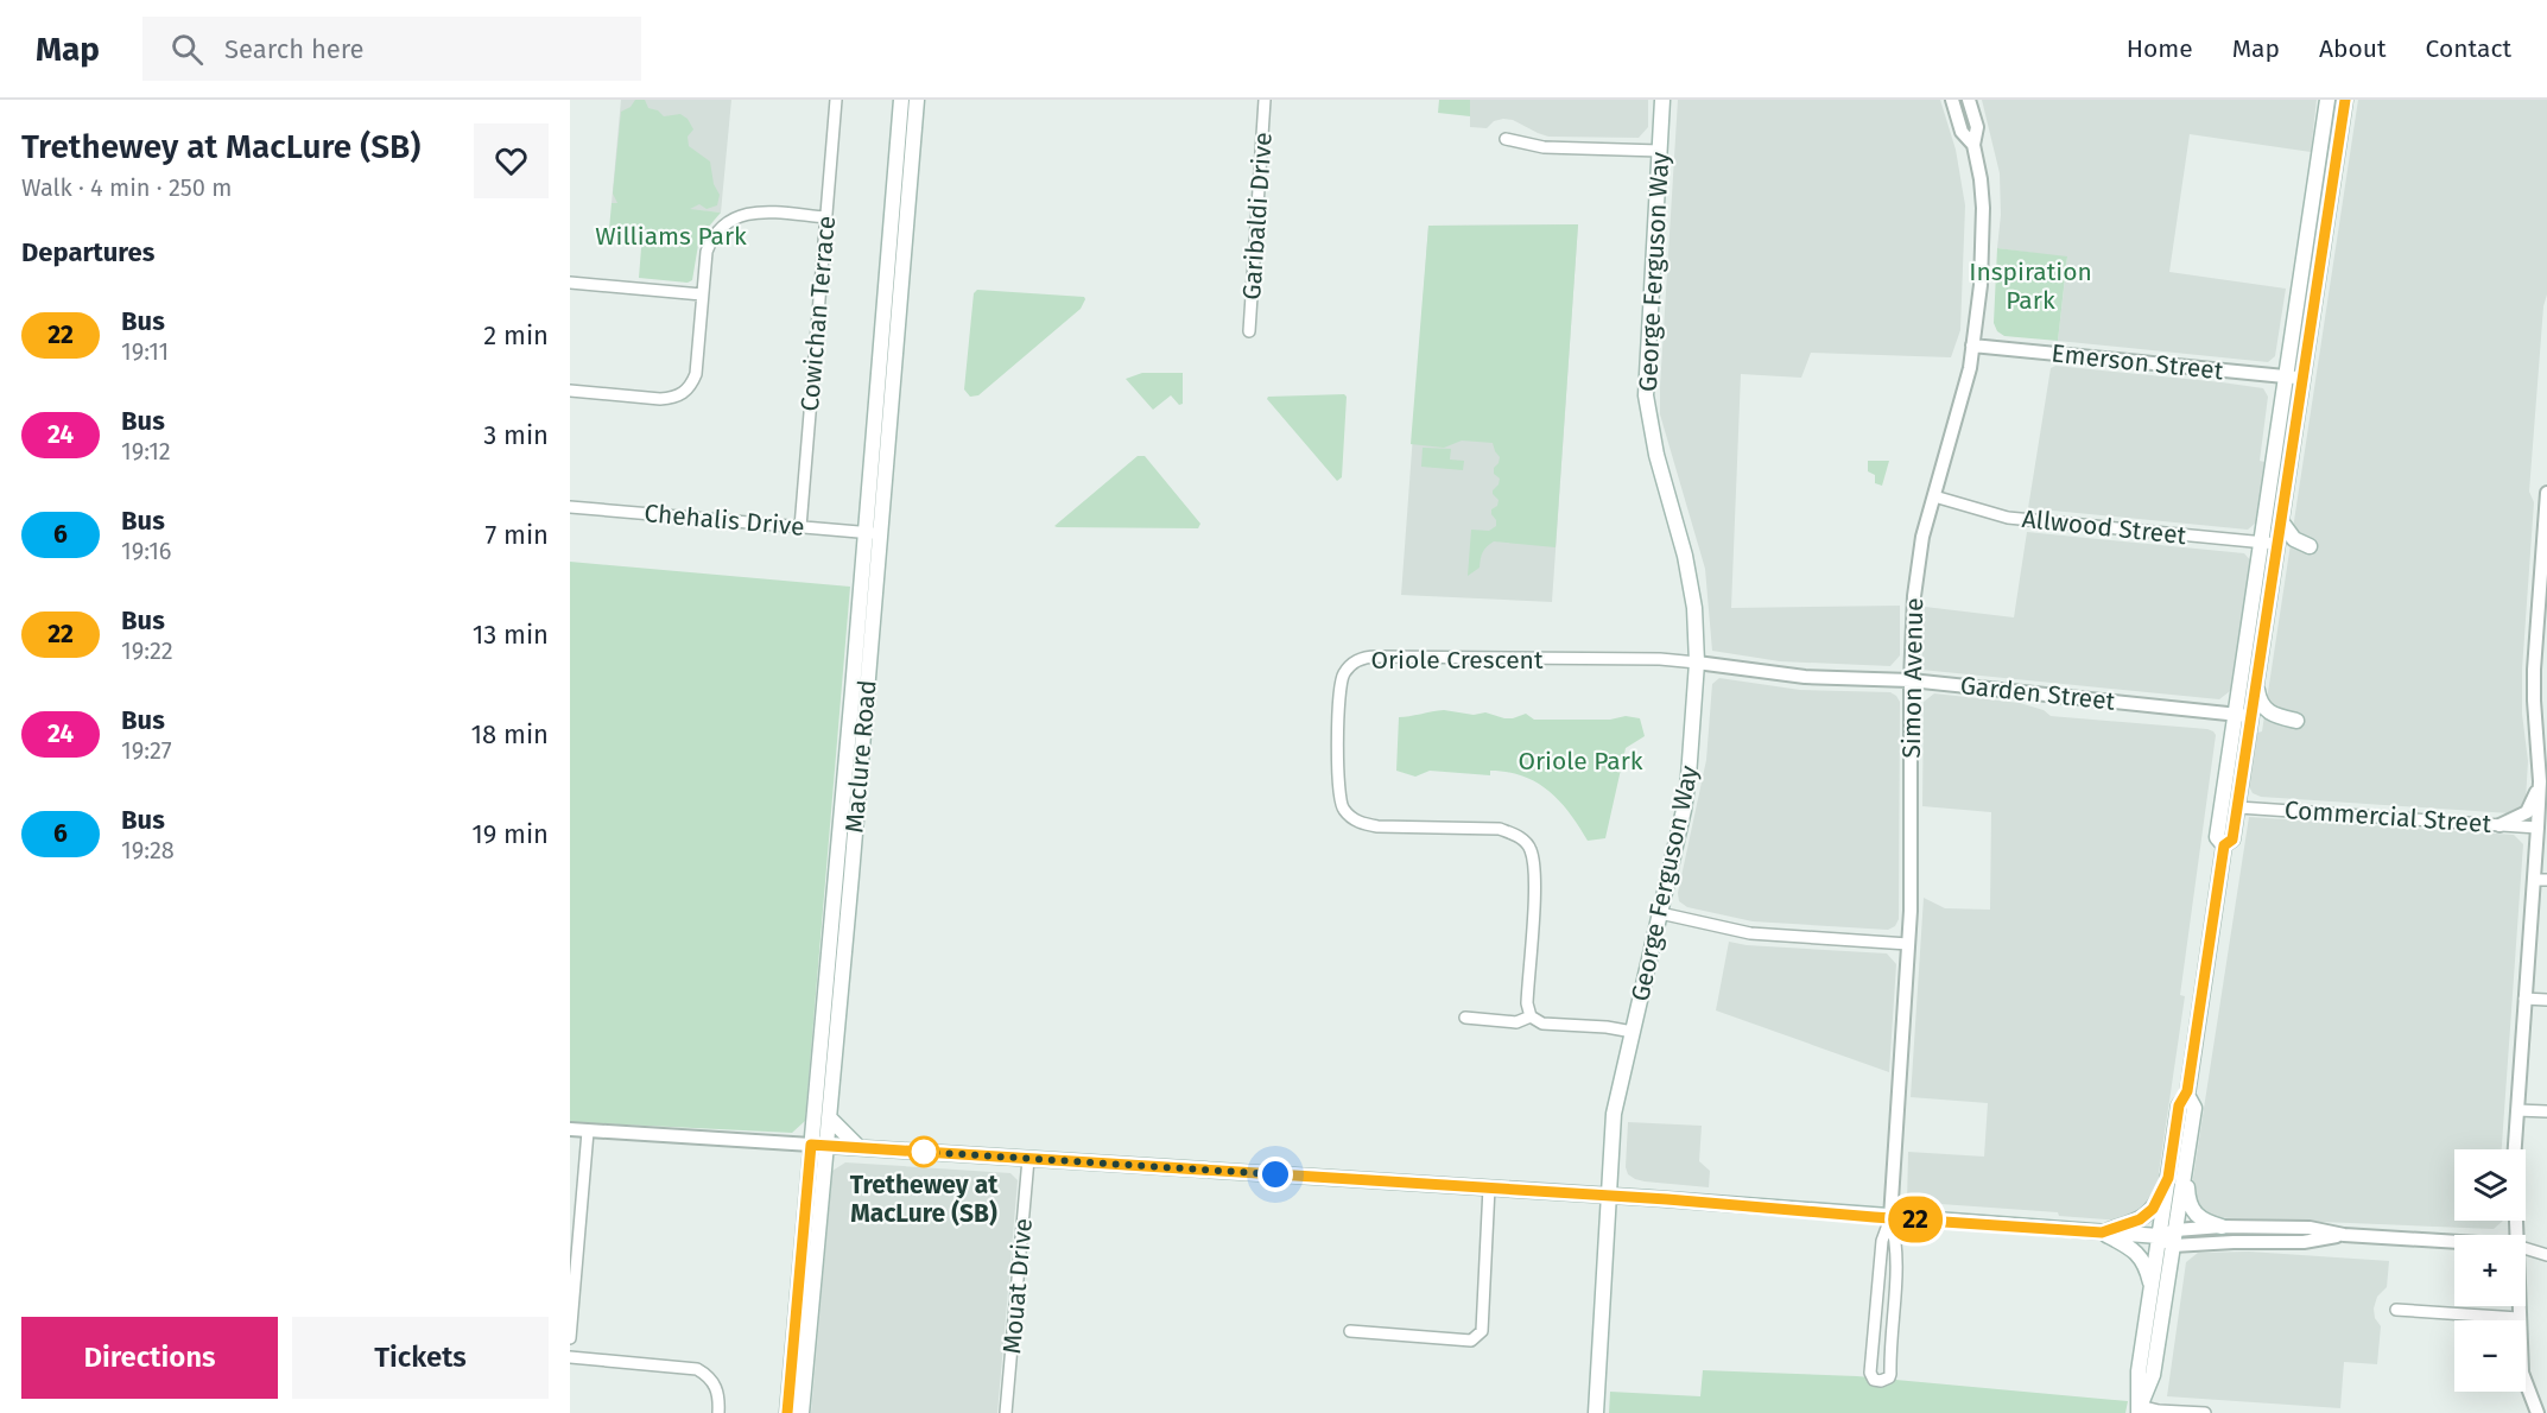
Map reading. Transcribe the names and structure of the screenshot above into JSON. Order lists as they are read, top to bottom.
{
  "streets": {
    "main road": ["George Ferguson Way", "Maclure Road"],
    "street": [
      "Garibaldi Drive",
      "Cowichan Terrace",
      "Emerson Street",
      "Chehalis Drive",
      "Allwood Street",
      "Oriole Crescent",
      "Simon Avenue",
      "Garden Street",
      "Commercial Street",
      "Mouat Drive"
    ]
  },
  "crossings": [
    ["George Ferguson Way", "Oriole Crescent"],
    ["George Ferguson Way", "Garden Street"],
    ["Cowichan Terrace", "Chehalis Drive"],
    ["Emerson Street", "Simon Avenue"],
    ["Chehalis Drive", "Maclure Road"],
    ["Allwood Street", "Simon Avenue"],
    ["Oriole Crescent", "Garden Street"],
    ["Simon Avenue", "Garden Street"]
  ],
  "parks": ["Williams Park", "Inspiration Park", "Oriole Park"],
  "places": ["Trethewey at MacLure (SB)"],
  "lines": ["bus line 22"],
  "page": {
    "header": "Map",
    "search": "Search here",
    "nav": [
      "Home",
      "Map",
      "About",
      "Contact"
    ],
    "heading": [
      ["Trethewey at MacLure (SB)", "Walk · 4 min · 250 m"],
      "Departures"
    ],
    "on_map": "22",
    "list": [
      {
        "mark": "22",
        "name": "Bus",
        "note": "19:11",
        "value": "2 min"
      },
      {
        "mark": "24",
        "name": "Bus",
        "note": "19:12",
        "value": "3 min"
      },
      {
        "mark": "6",
        "name": "Bus",
        "note": "19:16",
        "value": "7 min"
      },
      {
        "mark": "22",
        "name": "Bus",
        "note": "19:22",
        "value": "13 min"
      },
      {
        "mark": "24",
        "name": "Bus",
        "note": "19:27",
        "value": "18 min"
      },
      {
        "mark": "6",
        "name": "Bus",
        "note": "19:28",
        "value": "19 min"
      }
    ],
    "map_buttons": ["+", "−"],
    "buttons": ["Directions", "Tickets"]
  }
}
